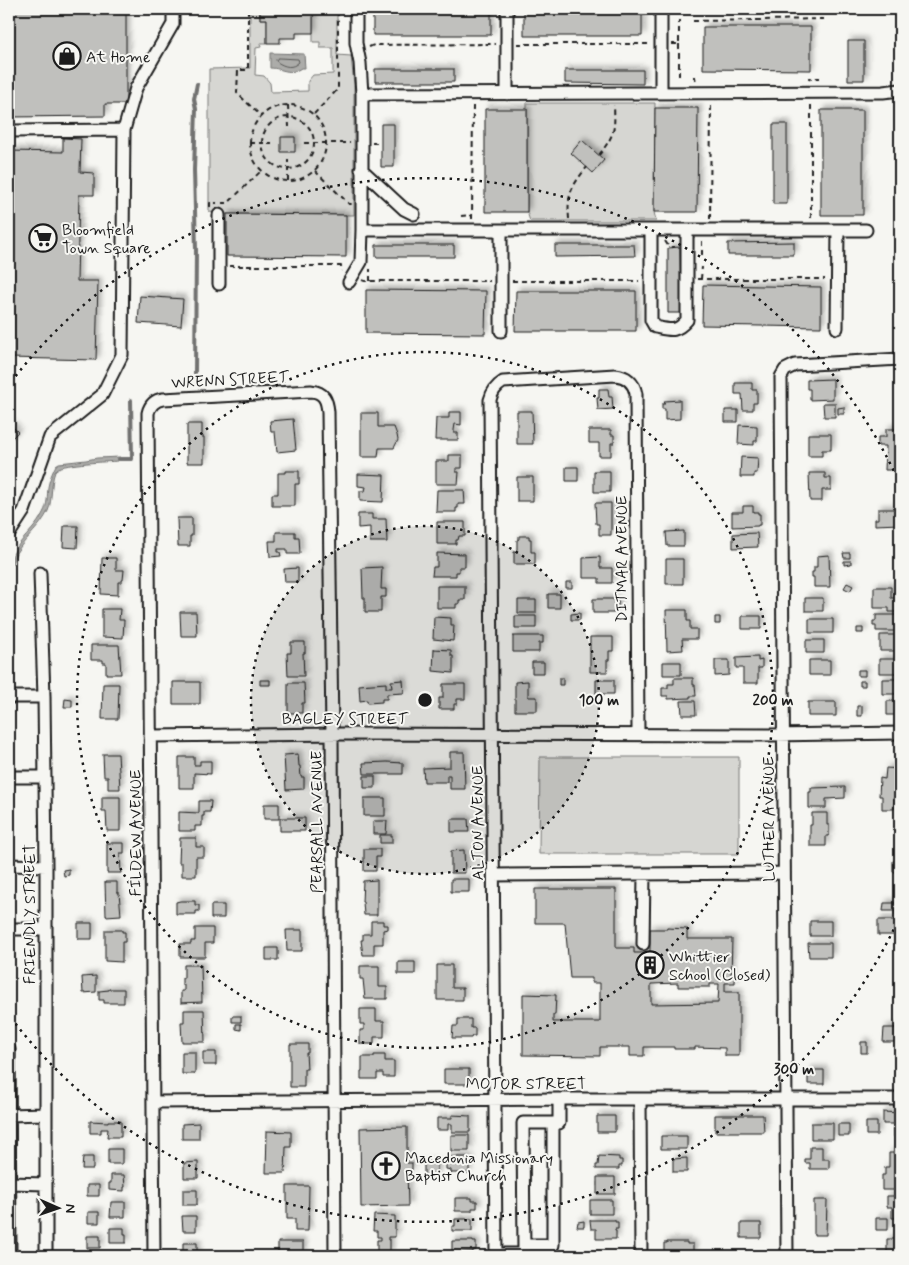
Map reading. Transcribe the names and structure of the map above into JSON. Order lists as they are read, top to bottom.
{
  "streets": {
    "street": [
      "WRENN STREET",
      "DITMAR AVENUE",
      "BAGLEY STREET",
      "LUTHER AVENUE",
      "PEARSALL AVENUE",
      "ALTON AVENUE",
      "FILDEW AVENUE",
      "FRIENDLY STREET",
      "MOTOR STREET"
    ]
  },
  "crossings": [
    ["WRENN STREET", "PEARSALL AVENUE"],
    ["WRENN STREET", "FILDEW AVENUE"],
    ["DITMAR AVENUE", "BAGLEY STREET"],
    ["DITMAR AVENUE", "ALTON AVENUE"],
    ["BAGLEY STREET", "LUTHER AVENUE"],
    ["BAGLEY STREET", "PEARSALL AVENUE"],
    ["BAGLEY STREET", "ALTON AVENUE"],
    ["BAGLEY STREET", "FILDEW AVENUE"],
    ["LUTHER AVENUE", "MOTOR STREET"],
    ["PEARSALL AVENUE", "MOTOR STREET"],
    ["ALTON AVENUE", "MOTOR STREET"],
    ["FILDEW AVENUE", "MOTOR STREET"]
  ],
  "places": {
    "shop": ["At Home"],
    "supermarket": ["Bloomfield Town Square"],
    "building": ["Whittier School (Closed)"],
    "church": ["Macedonia Missionary Baptist Church"]
  },
  "north": "right",
  "rings": ["100 m", "200 m", "300 m"]
}
